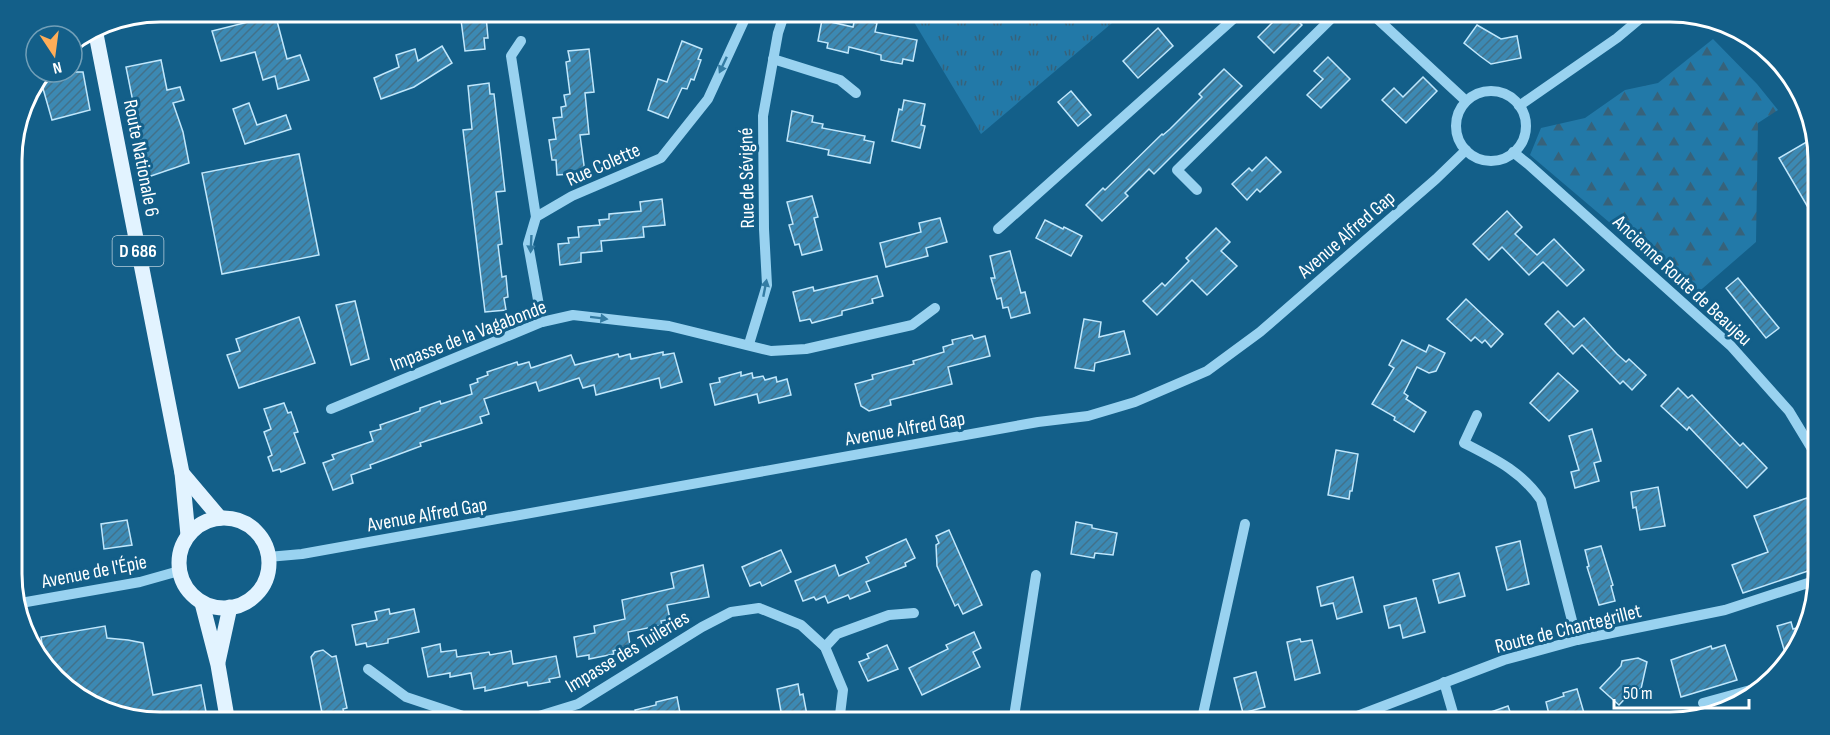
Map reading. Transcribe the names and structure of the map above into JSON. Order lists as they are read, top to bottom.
{
  "streets": {
    "main road": ["Route Nationale 6", "D 686"],
    "street": [
      "Rue Colette",
      "Rue de Sévigné",
      "Avenue Alfred Gap",
      "Ancienne Route de Beaujeu",
      "Impasse de la Vagabonde",
      "Avenue de l'Épie",
      "Route de Chantegrillet",
      "Impasse des Tuileries"
    ]
  },
  "crossings": [
    ["Route Nationale 6", "Avenue Alfred Gap"],
    ["Route Nationale 6", "Avenue de l'Épie"],
    ["Rue de Sévigné", "Impasse de la Vagabonde"],
    ["Avenue Alfred Gap", "Ancienne Route de Beaujeu"],
    ["Avenue Alfred Gap", "Avenue de l'Épie"]
  ],
  "one_way": ["Rue Colette", "Rue de Sévigné"],
  "scale_bar": "50 m",
  "north": "bottom"
}
